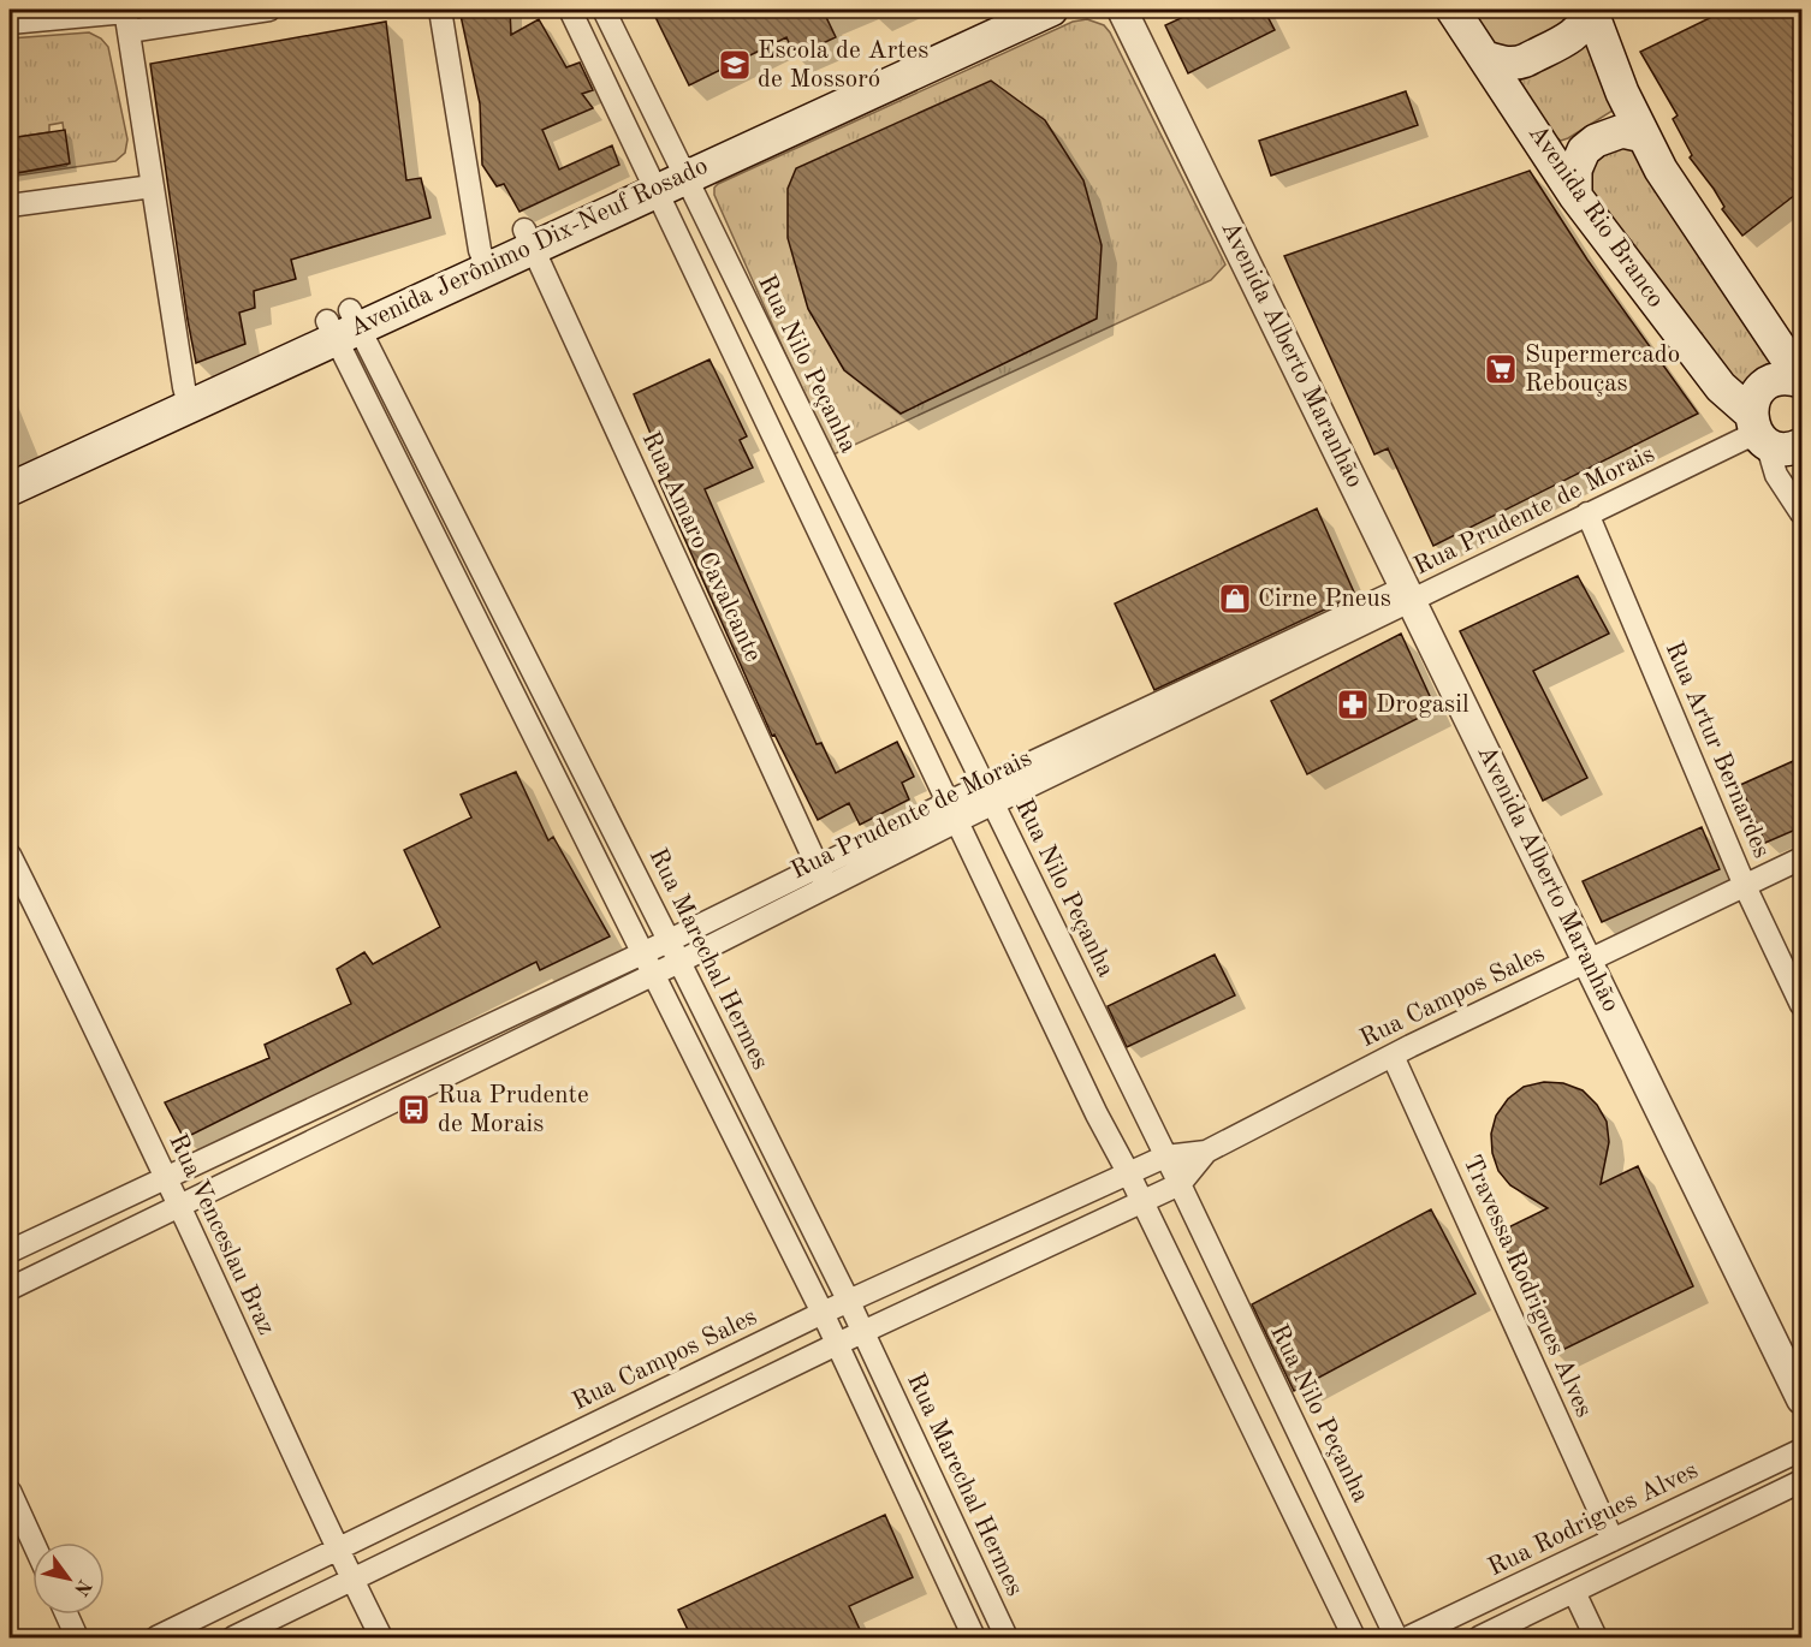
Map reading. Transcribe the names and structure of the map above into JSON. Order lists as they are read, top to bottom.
{
  "streets": {
    "main road": ["Avenida Rio Branco", "Avenida Jerônimo Dix-Neuf Rosado"],
    "street": [
      "Avenida Alberto Maranhão",
      "Rua Nilo Peçanha",
      "Rua Prudente de Morais",
      "Rua Amaro Cavalcante",
      "Rua Artur Bernardes",
      "Rua Marechal Hermes",
      "Rua Campos Sales",
      "Rua Venceslau Braz",
      "Travessa Rodrigues Alves",
      "Rua Rodrigues Alves"
    ]
  },
  "crossings": [
    ["Avenida Rio Branco", "Rua Prudente de Morais"],
    ["Avenida Jerônimo Dix-Neuf Rosado", "Rua Nilo Peçanha"],
    ["Avenida Jerônimo Dix-Neuf Rosado", "Rua Amaro Cavalcante"],
    ["Avenida Jerônimo Dix-Neuf Rosado", "Rua Marechal Hermes"],
    ["Avenida Alberto Maranhão", "Rua Prudente de Morais"],
    ["Avenida Alberto Maranhão", "Rua Campos Sales"],
    ["Rua Nilo Peçanha", "Rua Prudente de Morais"],
    ["Rua Nilo Peçanha", "Rua Campos Sales"],
    ["Rua Prudente de Morais", "Rua Amaro Cavalcante"],
    ["Rua Prudente de Morais", "Rua Artur Bernardes"],
    ["Rua Prudente de Morais", "Rua Marechal Hermes"],
    ["Rua Prudente de Morais", "Rua Venceslau Braz"],
    ["Rua Artur Bernardes", "Rua Campos Sales"],
    ["Rua Marechal Hermes", "Rua Campos Sales"],
    ["Rua Campos Sales", "Rua Venceslau Braz"],
    ["Rua Campos Sales", "Travessa Rodrigues Alves"],
    ["Travessa Rodrigues Alves", "Rua Rodrigues Alves"]
  ],
  "places": {
    "school or university": ["Escola de Artes de Mossoró"],
    "supermarket": ["Supermercado Rebouças"],
    "shop": ["Cirne Pneus"],
    "pharmacy": ["Drogasil"],
    "bus stop": ["Rua Prudente de Morais"]
  },
  "north": "bottom right"
}
